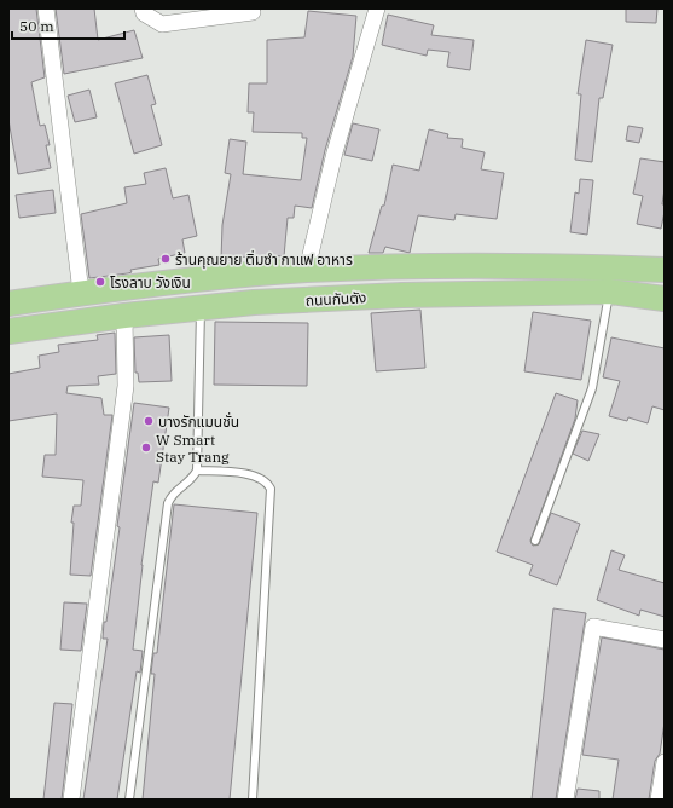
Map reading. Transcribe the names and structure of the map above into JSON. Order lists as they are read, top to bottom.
{
  "streets": {
    "main road": ["ถนนกันตัง"]
  },
  "places": [
    "ร้านคุณยาย ติ่มซำ กาแฟ อาหาร",
    "โรงลาบ วังเงิน",
    "บางรักแมนชั่น",
    "W Smart Stay Trang"
  ],
  "scale_bar": "50 m"
}
